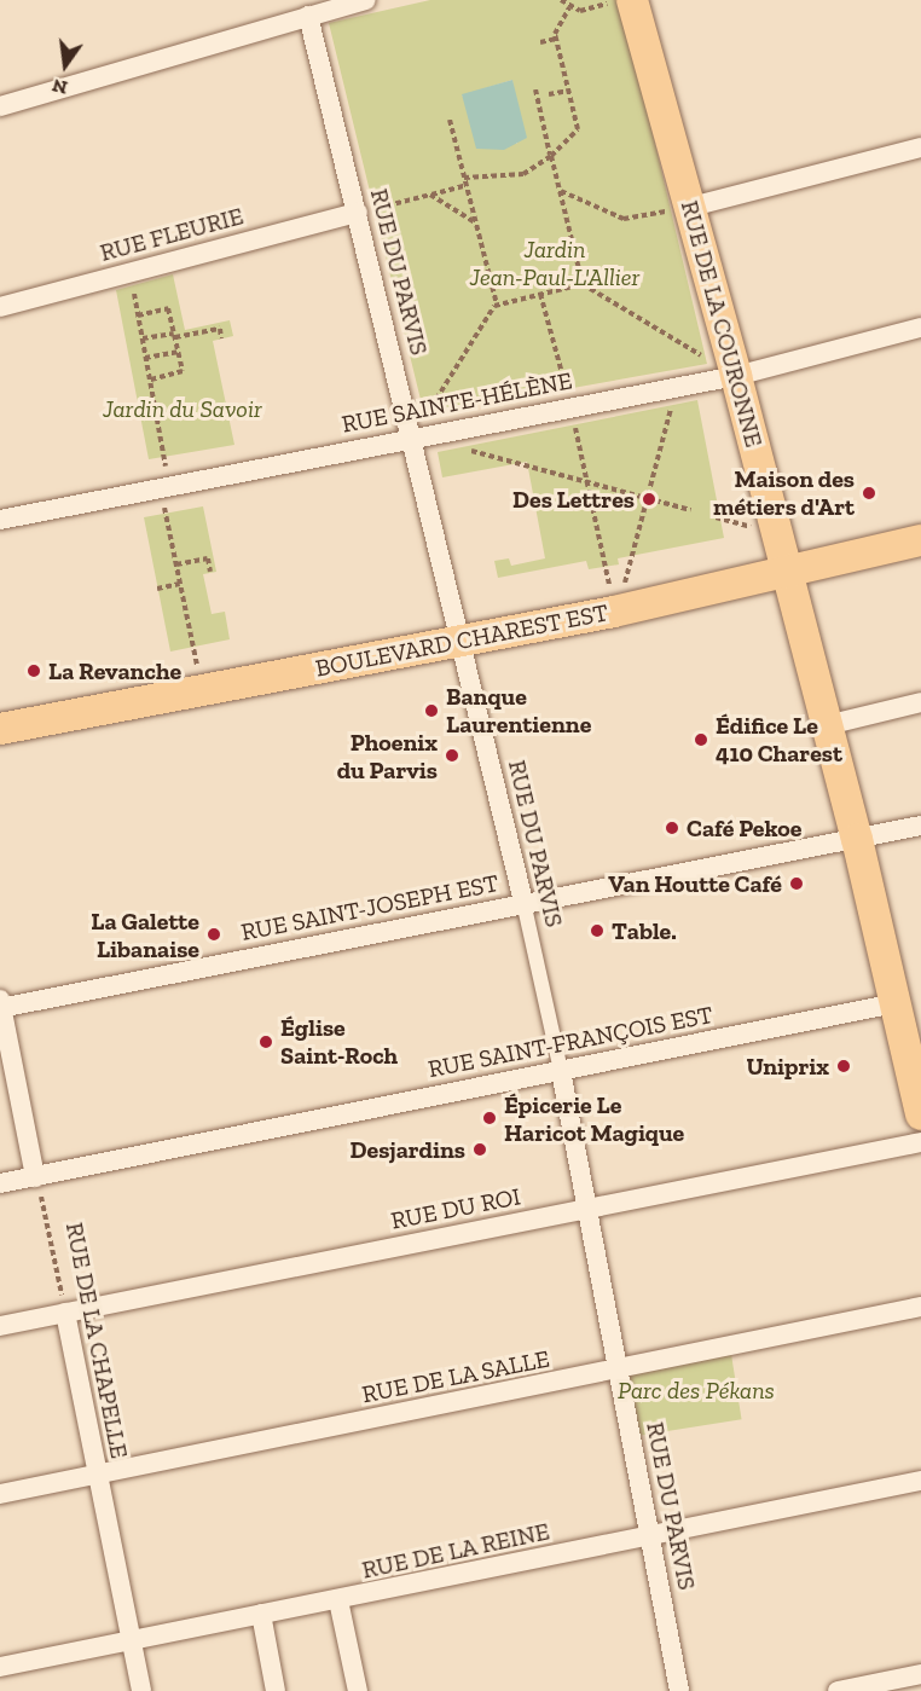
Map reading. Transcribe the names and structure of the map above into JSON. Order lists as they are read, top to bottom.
{
  "streets": {
    "main road": ["RUE DE LA COURONNE", "BOULEVARD CHAREST EST"],
    "street": [
      "RUE FLEURIE",
      "RUE DU PARVIS",
      "RUE SAINTE-HÉLÈNE",
      "RUE SAINT-JOSEPH EST",
      "RUE SAINT-FRANÇOIS EST",
      "RUE DU ROI",
      "RUE DE LA CHAPELLE",
      "RUE DE LA SALLE",
      "RUE DE LA REINE"
    ]
  },
  "crossings": [
    ["RUE FLEURIE", "RUE DU PARVIS"],
    ["RUE DU PARVIS", "RUE SAINTE-HÉLÈNE"],
    ["RUE DU PARVIS", "BOULEVARD CHAREST EST"],
    ["RUE DU PARVIS", "RUE SAINT-JOSEPH EST"],
    ["RUE DU PARVIS", "RUE SAINT-FRANÇOIS EST"],
    ["RUE DU PARVIS", "RUE DU ROI"],
    ["RUE DU PARVIS", "RUE DE LA SALLE"],
    ["RUE DU PARVIS", "RUE DE LA REINE"],
    ["RUE DE LA COURONNE", "RUE SAINTE-HÉLÈNE"],
    ["RUE DE LA COURONNE", "BOULEVARD CHAREST EST"],
    ["RUE DE LA COURONNE", "RUE SAINT-JOSEPH EST"],
    ["RUE DE LA COURONNE", "RUE SAINT-FRANÇOIS EST"],
    ["RUE SAINT-FRANÇOIS EST", "RUE DE LA CHAPELLE"],
    ["RUE DU ROI", "RUE DE LA CHAPELLE"],
    ["RUE DE LA CHAPELLE", "RUE DE LA SALLE"],
    ["RUE DE LA CHAPELLE", "RUE DE LA REINE"]
  ],
  "parks": ["Jardin Jean-Paul-L'Allier", "Jardin du Savoir", "Parc des Pékans"],
  "places": [
    "Maison des métiers d'Art",
    "Des Lettres",
    "La Revanche",
    "Banque Laurentienne",
    "Édifice Le 410 Charest",
    "Phoenix du Parvis",
    "Café Pekoe",
    "Van Houtte Café",
    "Table.",
    "La Galette Libanaise",
    "Église Saint-Roch",
    "Uniprix",
    "Épicerie Le Haricot Magique",
    "Desjardins"
  ],
  "north": "bottom"
}
